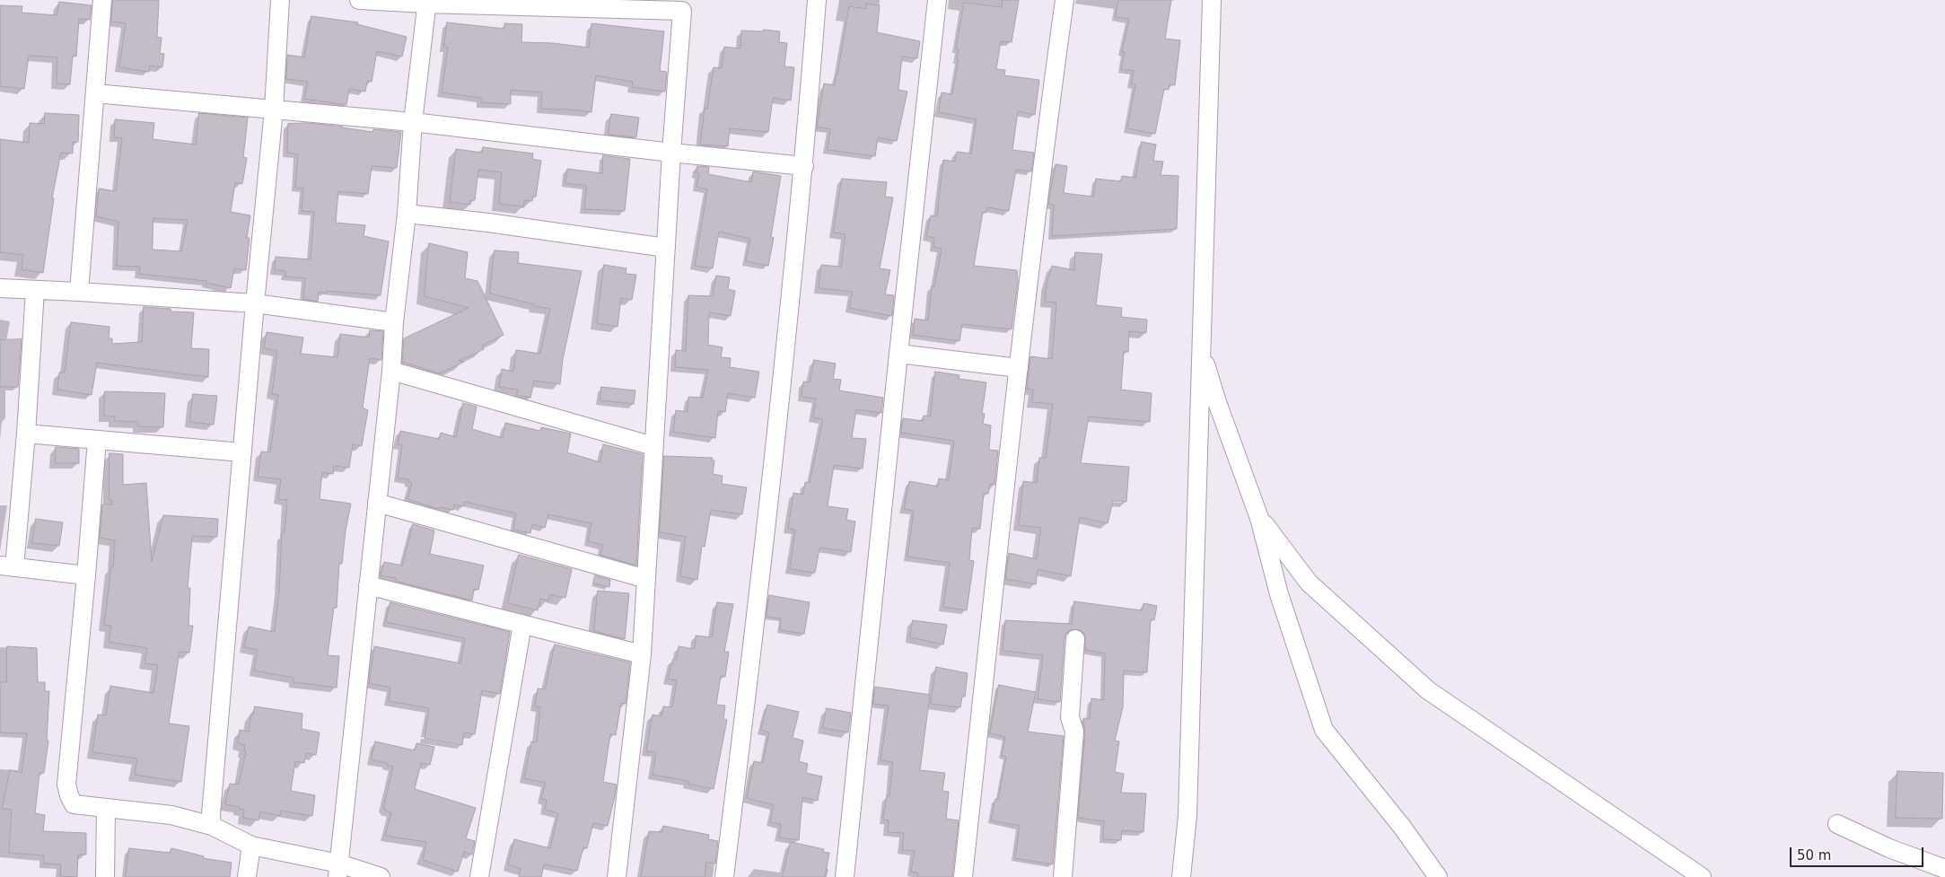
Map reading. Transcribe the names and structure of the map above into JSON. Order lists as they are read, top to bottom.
{
  "scale_bar": "50 m"
}
